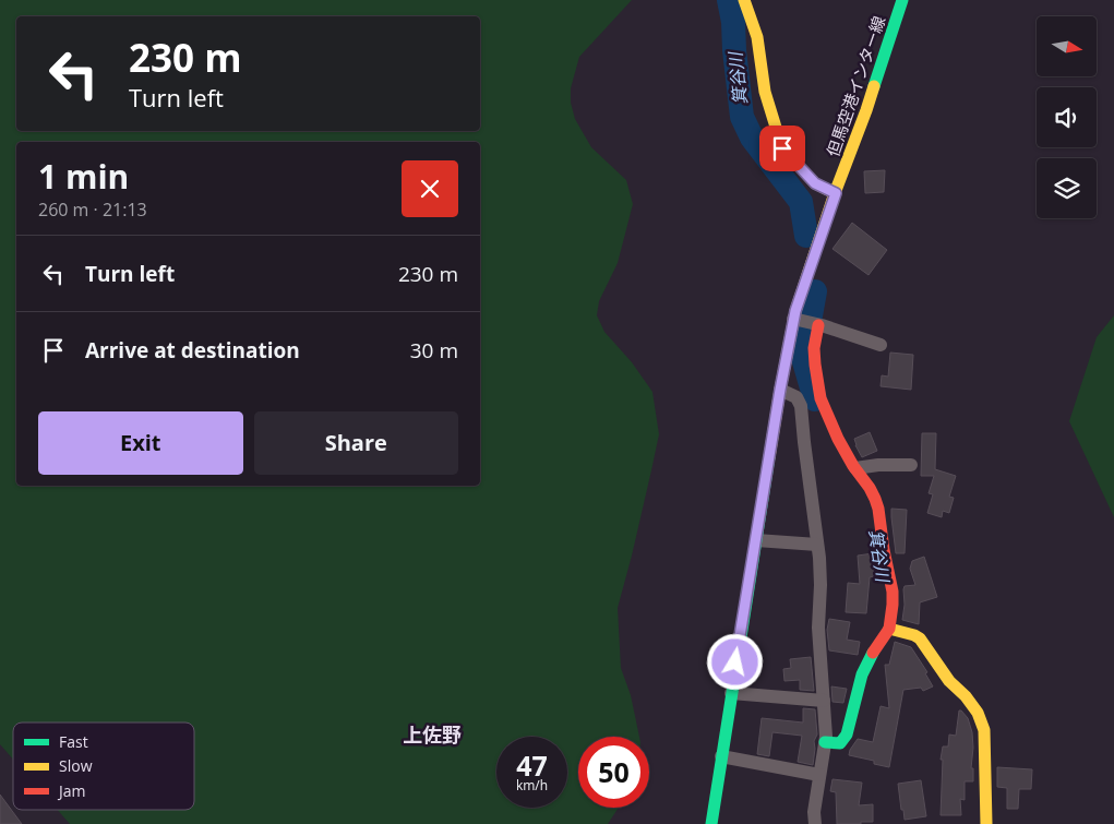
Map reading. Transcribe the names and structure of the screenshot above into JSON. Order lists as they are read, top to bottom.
{
  "streets": {
    "street": ["但馬空港インター線"]
  },
  "districts": ["上佐野"],
  "water": ["箕谷川"],
  "legend": ["Fast", "Slow", "Jam"],
  "north": "right",
  "page": {
    "turn": ["230 m", "Turn left"],
    "heading": ["1 min", "260 m · 21:13"],
    "list": [
      {
        "name": "Turn left",
        "value": "230 m"
      },
      {
        "name": "Arrive at destination",
        "value": "30 m"
      }
    ],
    "buttons": ["Exit", "Share"],
    "speed": "47 km/h",
    "limit": "50"
  }
}
